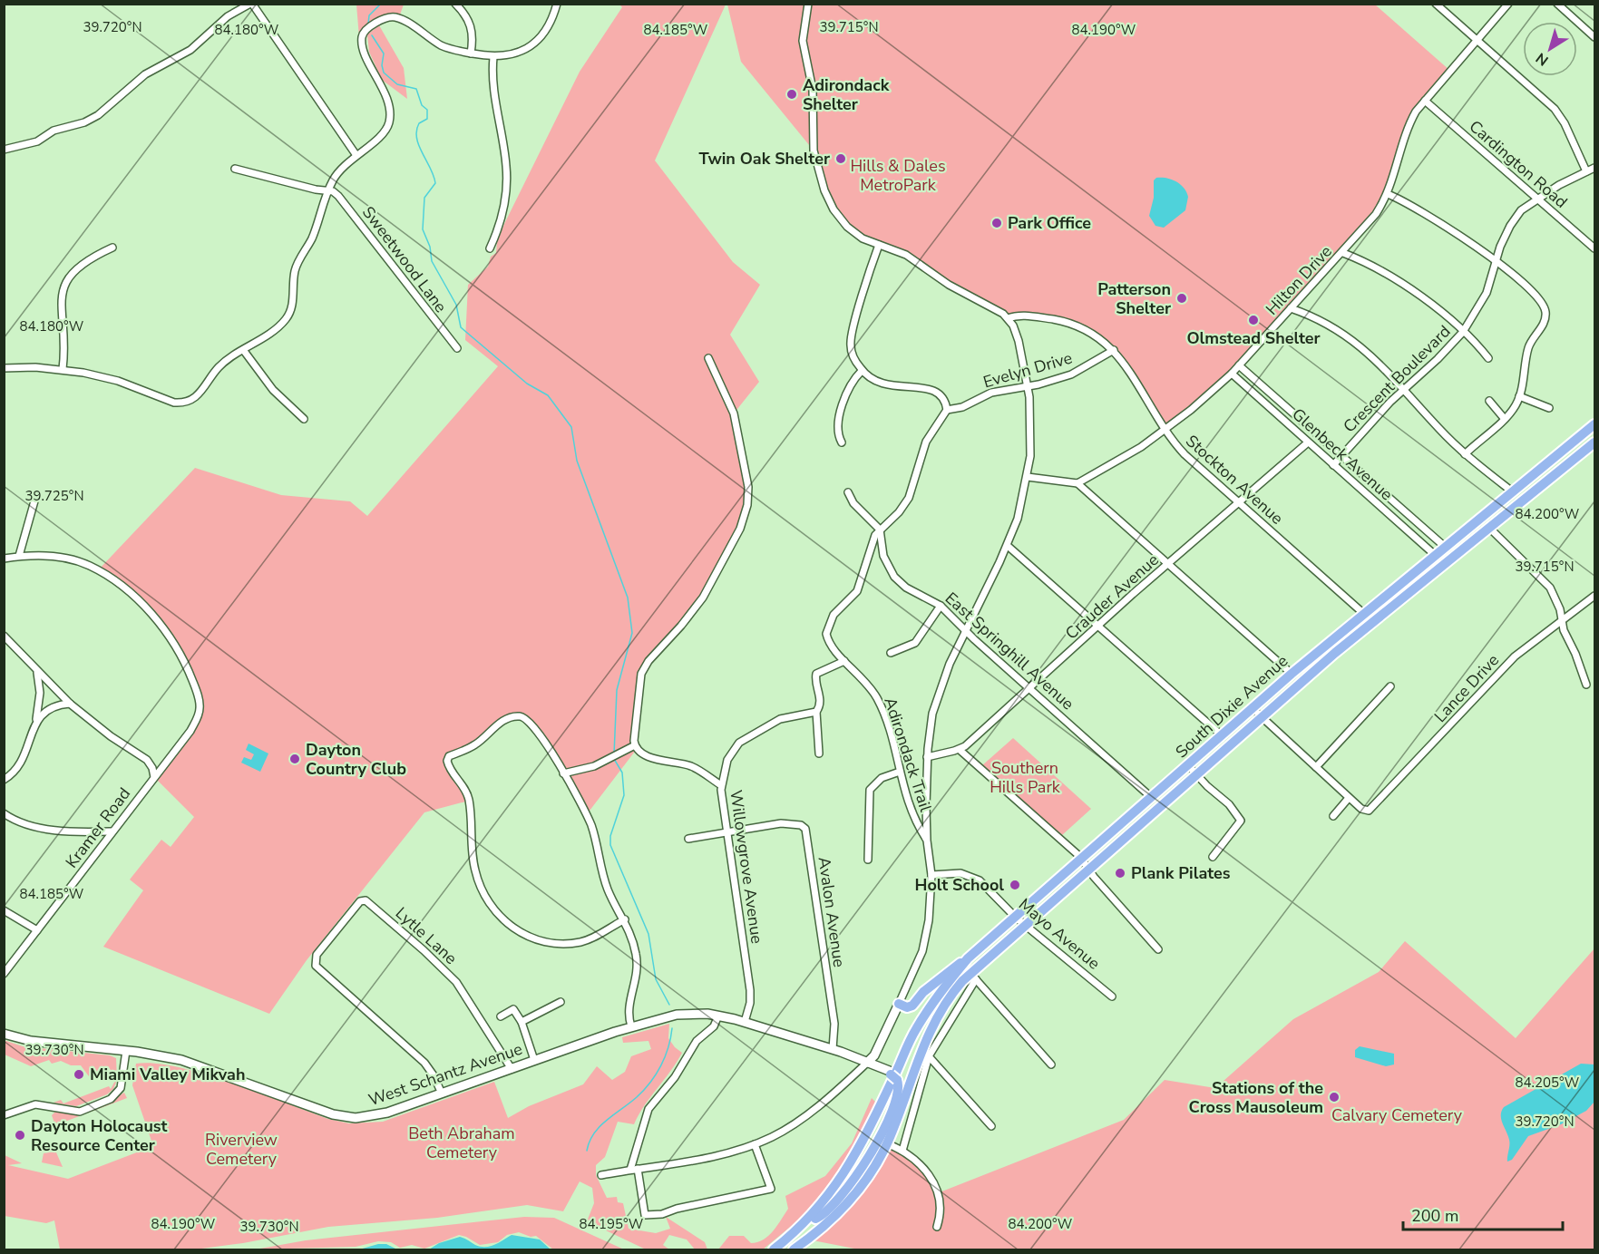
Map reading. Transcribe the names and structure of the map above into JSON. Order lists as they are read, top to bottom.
{
  "streets": {
    "main road": ["South Dixie Avenue", "West Schantz Avenue"],
    "street": [
      "Cardington Road",
      "Sweetwood Lane",
      "Hilton Drive",
      "Evelyn Drive",
      "Crescent Boulevard",
      "Glenbeck Avenue",
      "Stockton Avenue",
      "Crauder Avenue",
      "East Springhill Avenue",
      "Lance Drive",
      "Adirondack Trail",
      "Kramer Road",
      "Willowgrove Avenue",
      "Avalon Avenue",
      "Mayo Avenue",
      "Lytle Lane"
    ]
  },
  "crossings": [
    ["Cardington Road", "Hilton Drive"],
    ["Cardington Road", "Crescent Boulevard"],
    ["Hilton Drive", "Glenbeck Avenue"],
    ["Hilton Drive", "Stockton Avenue"],
    ["Evelyn Drive", "Stockton Avenue"],
    ["Evelyn Drive", "Adirondack Trail"],
    ["Crescent Boulevard", "Glenbeck Avenue"],
    ["Glenbeck Avenue", "Crauder Avenue"],
    ["Glenbeck Avenue", "South Dixie Avenue"],
    ["Stockton Avenue", "Crauder Avenue"],
    ["Stockton Avenue", "South Dixie Avenue"],
    ["Crauder Avenue", "East Springhill Avenue"],
    ["East Springhill Avenue", "South Dixie Avenue"],
    ["East Springhill Avenue", "Adirondack Trail"],
    ["South Dixie Avenue", "Mayo Avenue"],
    ["South Dixie Avenue", "West Schantz Avenue"],
    ["Willowgrove Avenue", "Avalon Avenue"],
    ["Willowgrove Avenue", "West Schantz Avenue"],
    ["Avalon Avenue", "West Schantz Avenue"],
    ["Lytle Lane", "West Schantz Avenue"]
  ],
  "parks": [
    "Hills & Dales MetroPark",
    "Southern Hills Park",
    "Calvary Cemetery",
    "Beth Abraham Cemetery",
    "Riverview Cemetery"
  ],
  "places": [
    "Adirondack Shelter",
    "Twin Oak Shelter",
    "Park Office",
    "Patterson Shelter",
    "Olmstead Shelter",
    "Dayton Country Club",
    "Plank Pilates",
    "Holt School",
    "Miami Valley Mikvah",
    "Stations of the Cross Mausoleum",
    "Dayton Holocaust Resource Center"
  ],
  "scale_bar": "200 m",
  "north": "bottom left",
  "coordinates": [
    "39.720°N",
    "39.715°N",
    "84.180°W",
    "84.185°W",
    "84.190°W",
    "39.725°N",
    "84.200°W",
    "39.730°N",
    "84.205°W",
    "84.195°W"
  ]
}
